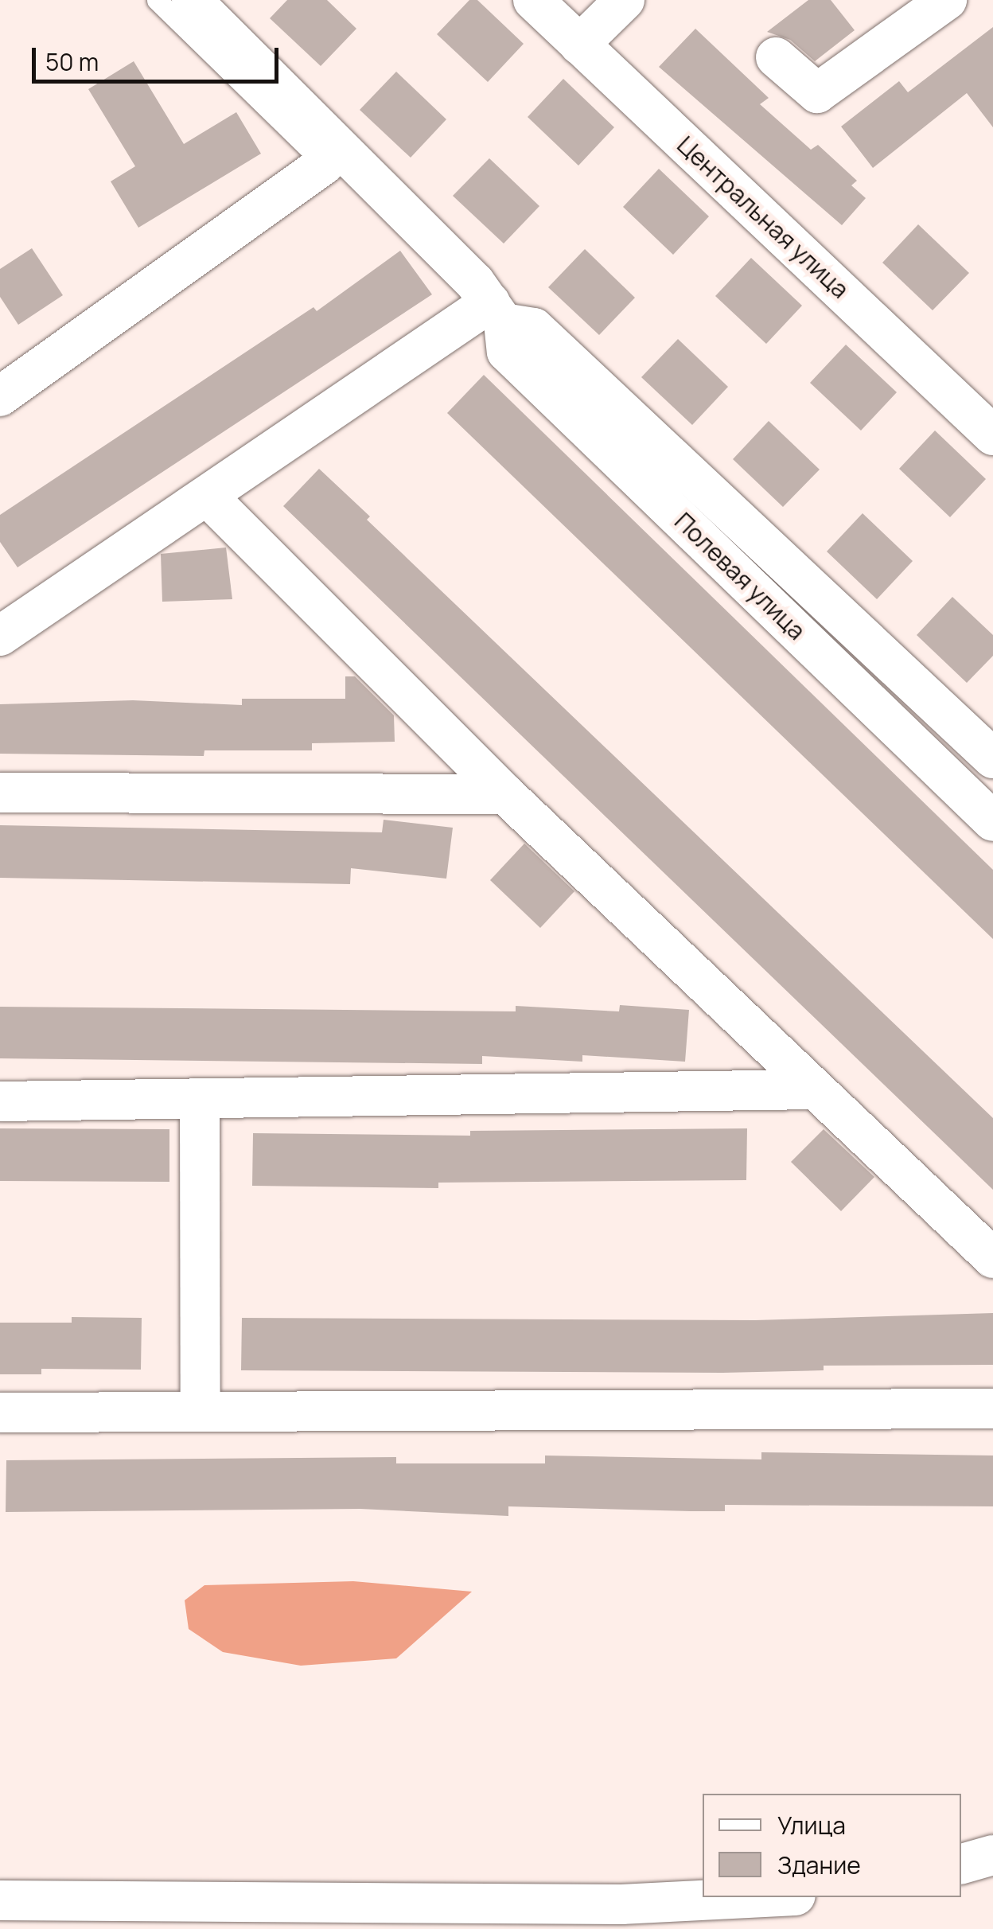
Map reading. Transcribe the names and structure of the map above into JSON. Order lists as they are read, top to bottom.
{
  "streets": {
    "street": ["Центральная улица", "Полевая улица"]
  },
  "legend": ["Улица", "Здание"],
  "scale_bar": "50 m"
}
